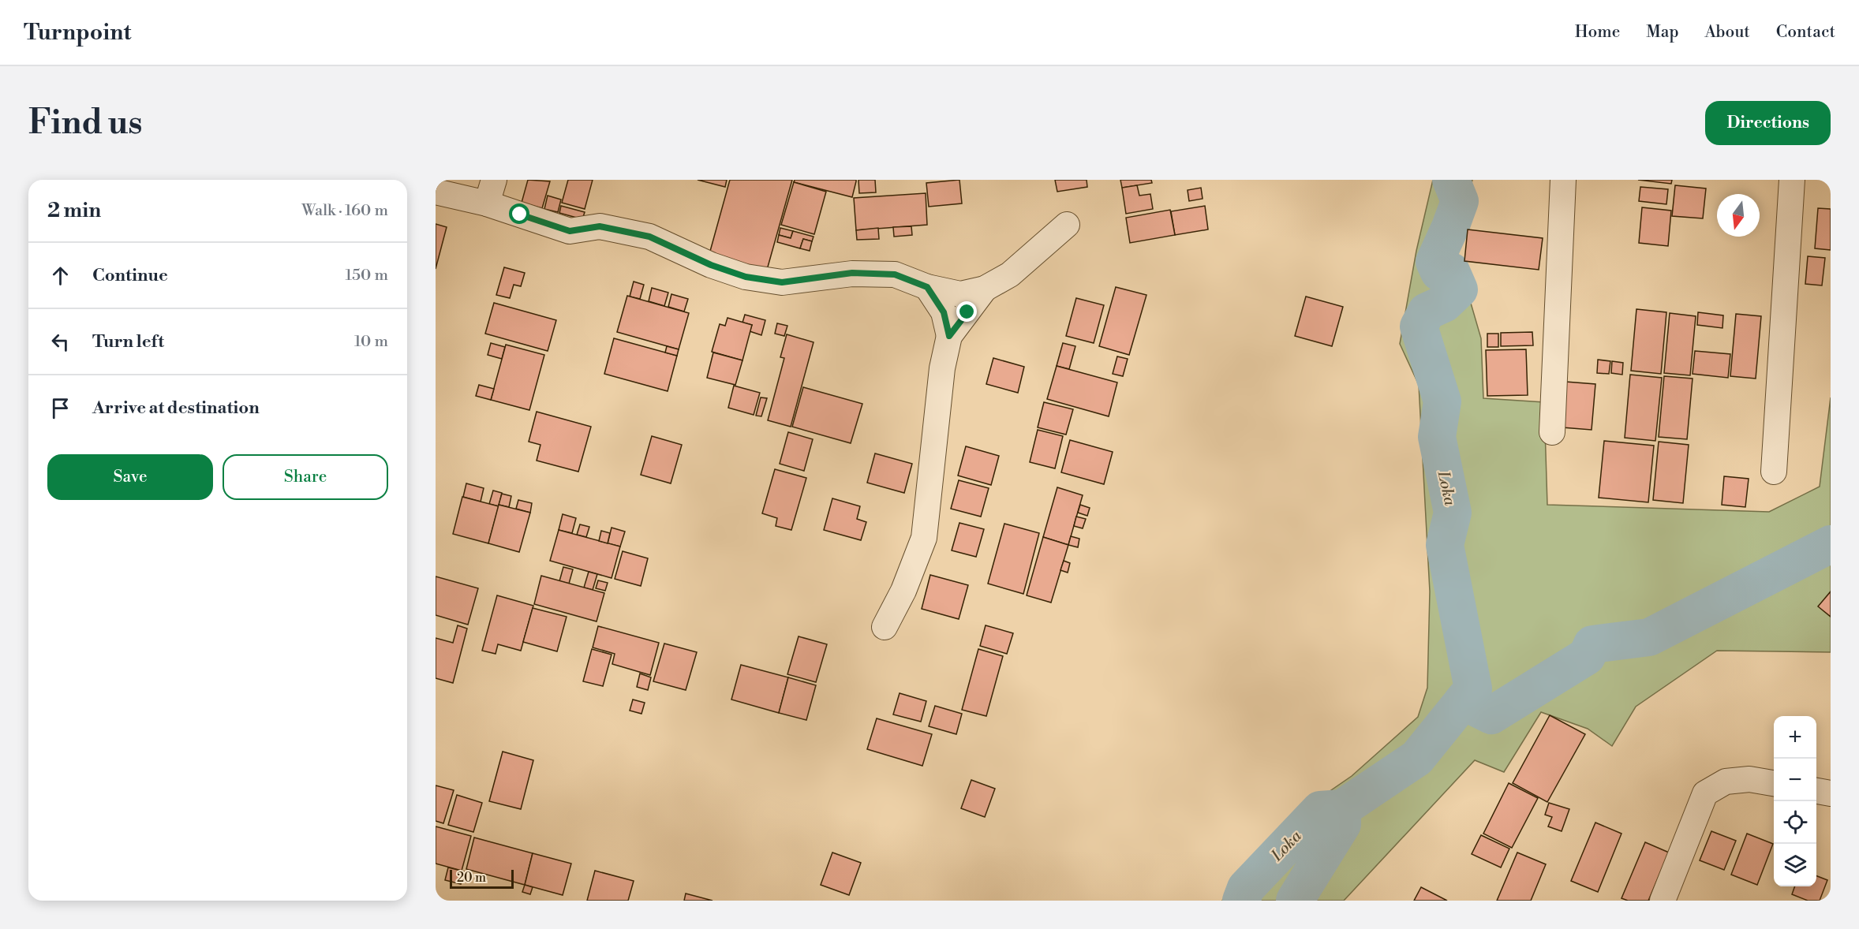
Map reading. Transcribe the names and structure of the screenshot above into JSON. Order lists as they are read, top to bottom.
{
  "water": ["Loka"],
  "scale_bar": "20 m",
  "north": "bottom",
  "page": {
    "header": "Turnpoint",
    "nav": [
      "Home",
      "Map",
      "About",
      "Contact"
    ],
    "buttons": [
      "Directions",
      ["Save", "Share"]
    ],
    "title": "Find us",
    "heading": ["2 min", "Walk · 160 m"],
    "list": [
      ["Continue", "150 m"],
      ["Turn left", "10 m"],
      "Arrive at destination"
    ],
    "map_buttons": ["+", "−"],
    "scale": "20 m"
  }
}
